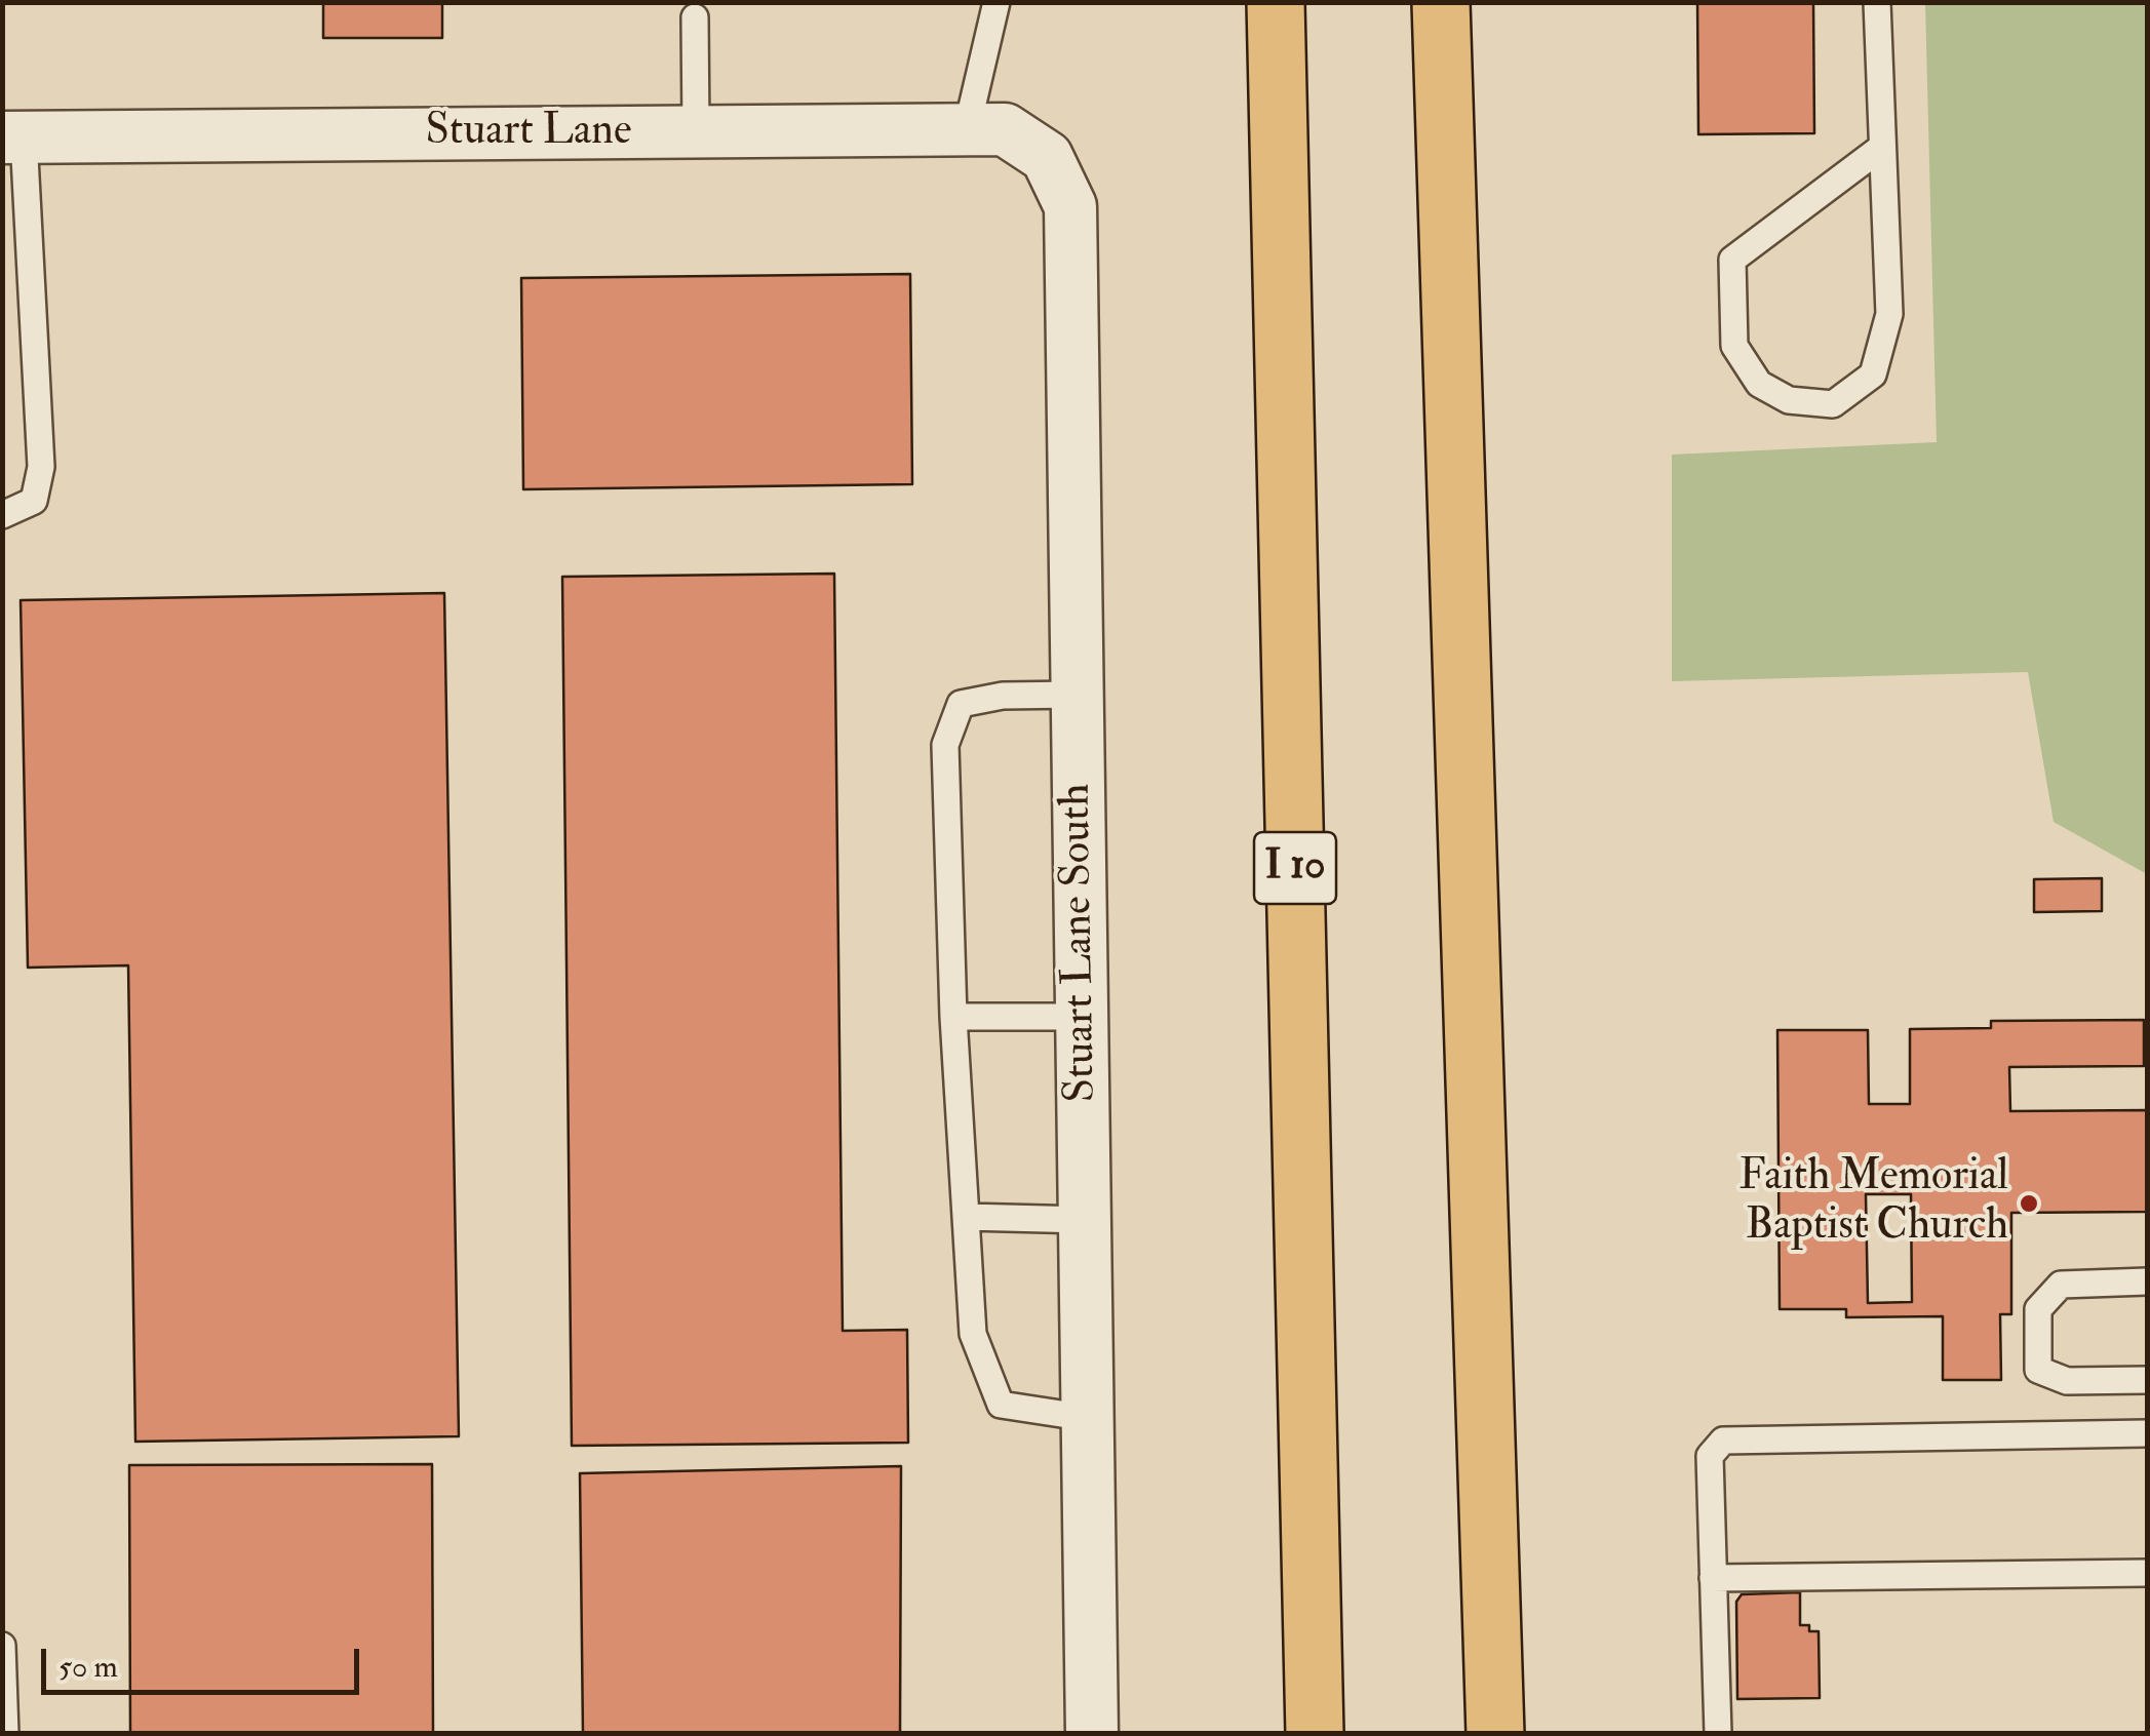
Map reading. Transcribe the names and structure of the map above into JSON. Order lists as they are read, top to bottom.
{
  "streets": {
    "highway": ["I 10"],
    "street": ["Stuart Lane", "Stuart Lane South"]
  },
  "crossings": [
    ["Stuart Lane", "Stuart Lane South"]
  ],
  "places": ["Faith Memorial Baptist Church"],
  "scale_bar": "50 m"
}
